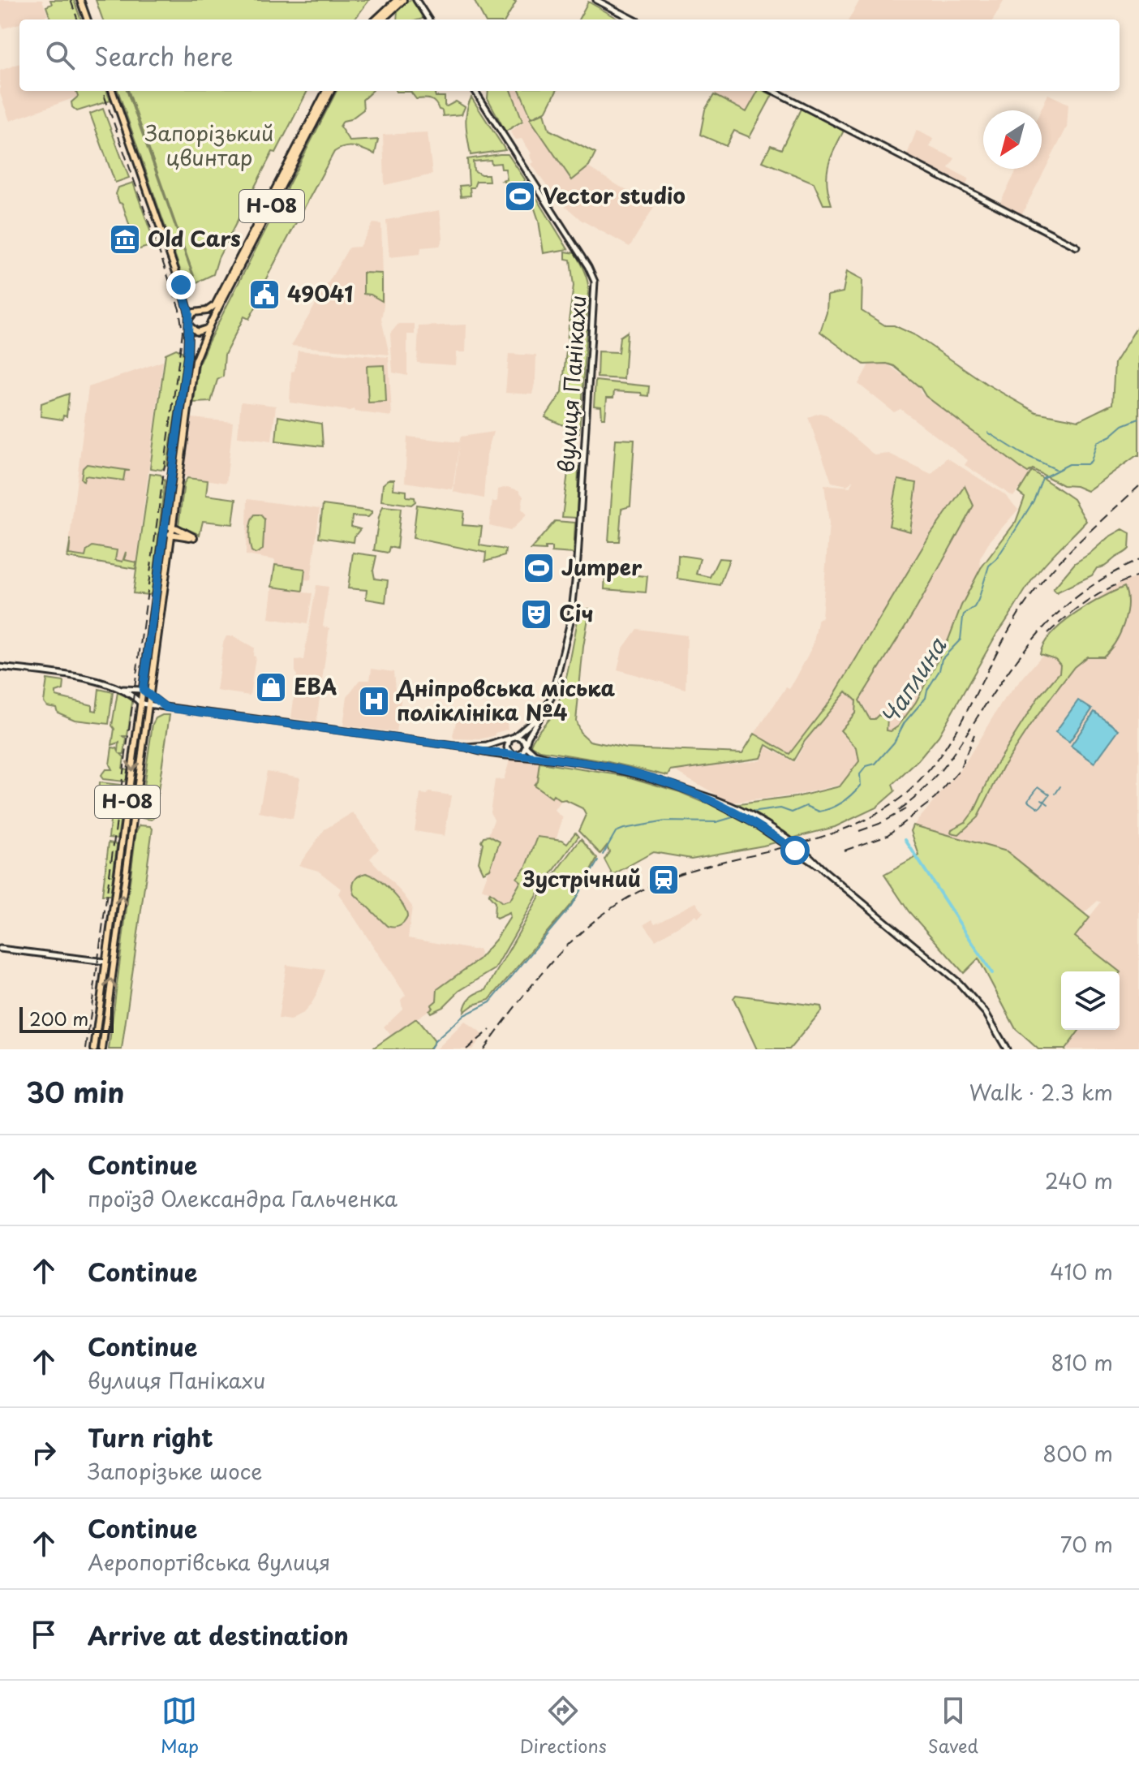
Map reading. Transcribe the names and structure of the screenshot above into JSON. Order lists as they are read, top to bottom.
{
  "streets": {
    "main road": ["Н-08"],
    "street": ["вулиця Панікахи"]
  },
  "crossings": [
    ["Н-08", "вулиця Панікахи"]
  ],
  "water": ["Чаплина"],
  "parks": ["Запорізький цвинтар"],
  "places": {
    "sports": ["Vector studio", "Jumper"],
    "museum": ["Old Cars"],
    "public building": ["49041"],
    "theatre": ["Січ"],
    "shop": ["ЕВА"],
    "hospital": ["Дніпровська міська поліклініка №4"],
    "station": ["Зустрічний"]
  },
  "scale_bar": "200 m",
  "north": "bottom left",
  "page": {
    "search": "Search here",
    "scale": "200 m",
    "heading": ["30 min", "Walk · 2.3 km"],
    "list": [
      ["Continue", "проїзд Олександра Гальченка", "240 m"],
      ["Continue", "410 m"],
      ["Continue", "вулиця Панікахи", "810 m"],
      ["Turn right", "Запорізьке шосе", "800 m"],
      ["Continue", "Аеропортівська вулиця", "70 m"],
      "Arrive at destination"
    ],
    "nav": ["Map", "Directions", "Saved"]
  }
}
